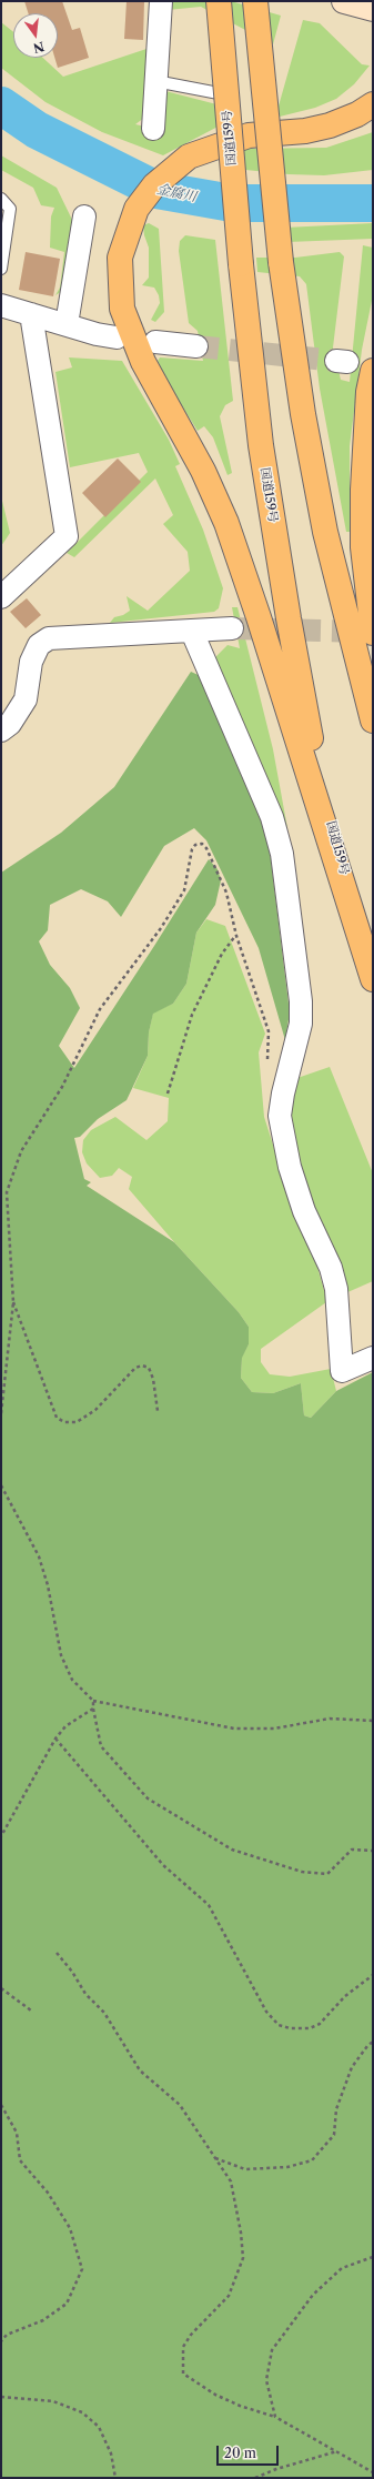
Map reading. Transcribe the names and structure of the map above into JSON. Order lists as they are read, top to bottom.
{
  "streets": {
    "highway": ["国道159号"]
  },
  "water": ["金腐川"],
  "scale_bar": "20 m",
  "north": "bottom"
}
